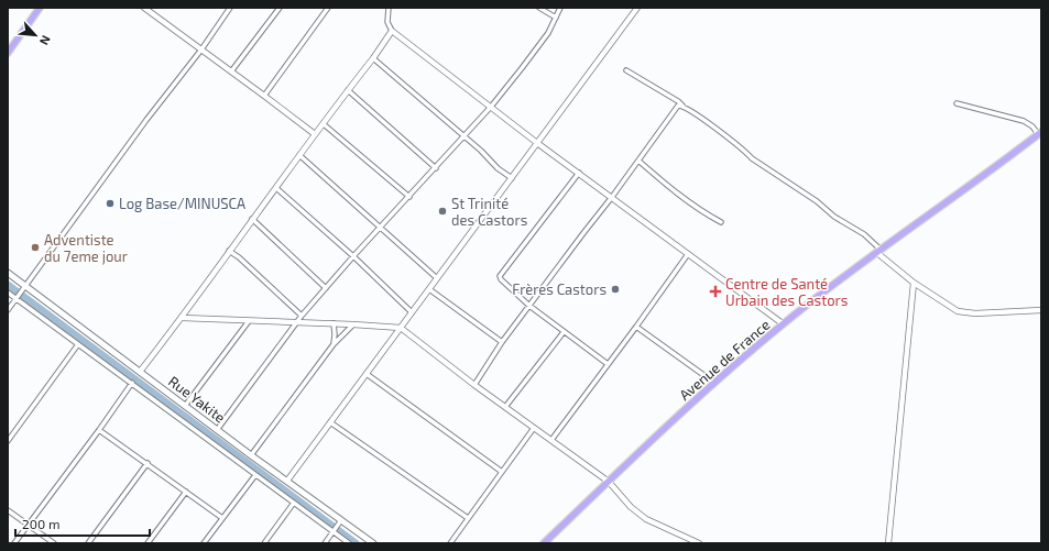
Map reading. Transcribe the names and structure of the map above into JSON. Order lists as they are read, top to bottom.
{
  "streets": {
    "main road": ["Avenue de France", "Rue Yakite"]
  },
  "places": {
    "other": [
      "Log Base/MINUSCA",
      "St Trinité des Castors",
      "Adventiste du 7eme jour",
      "Frères Castors"
    ],
    "health": ["Centre de Santé Urbain des Castors"]
  },
  "scale_bar": "200 m",
  "north": "bottom right"
}
